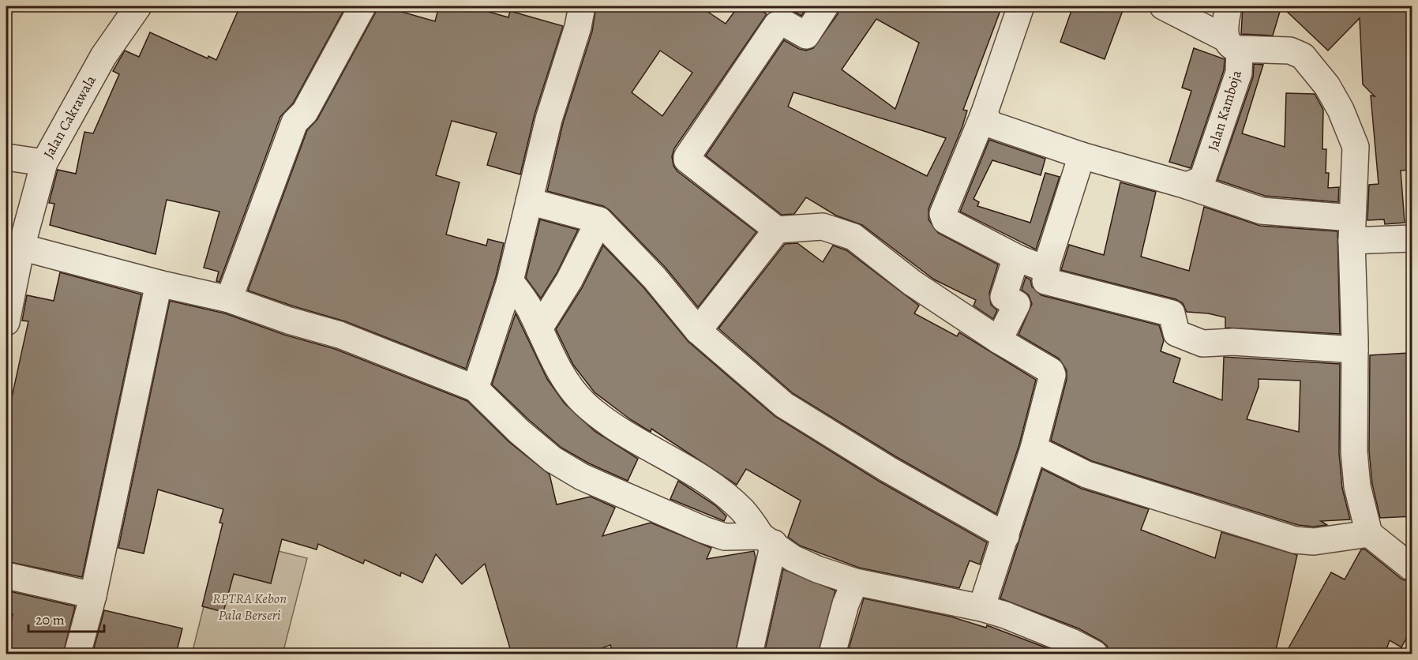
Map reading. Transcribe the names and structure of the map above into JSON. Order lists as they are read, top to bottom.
{
  "streets": {
    "street": ["Jalan Kamboja", "Jalan Cakrawala"]
  },
  "parks": ["RPTRA Kebon Pala Berseri"],
  "scale_bar": "20 m"
}
